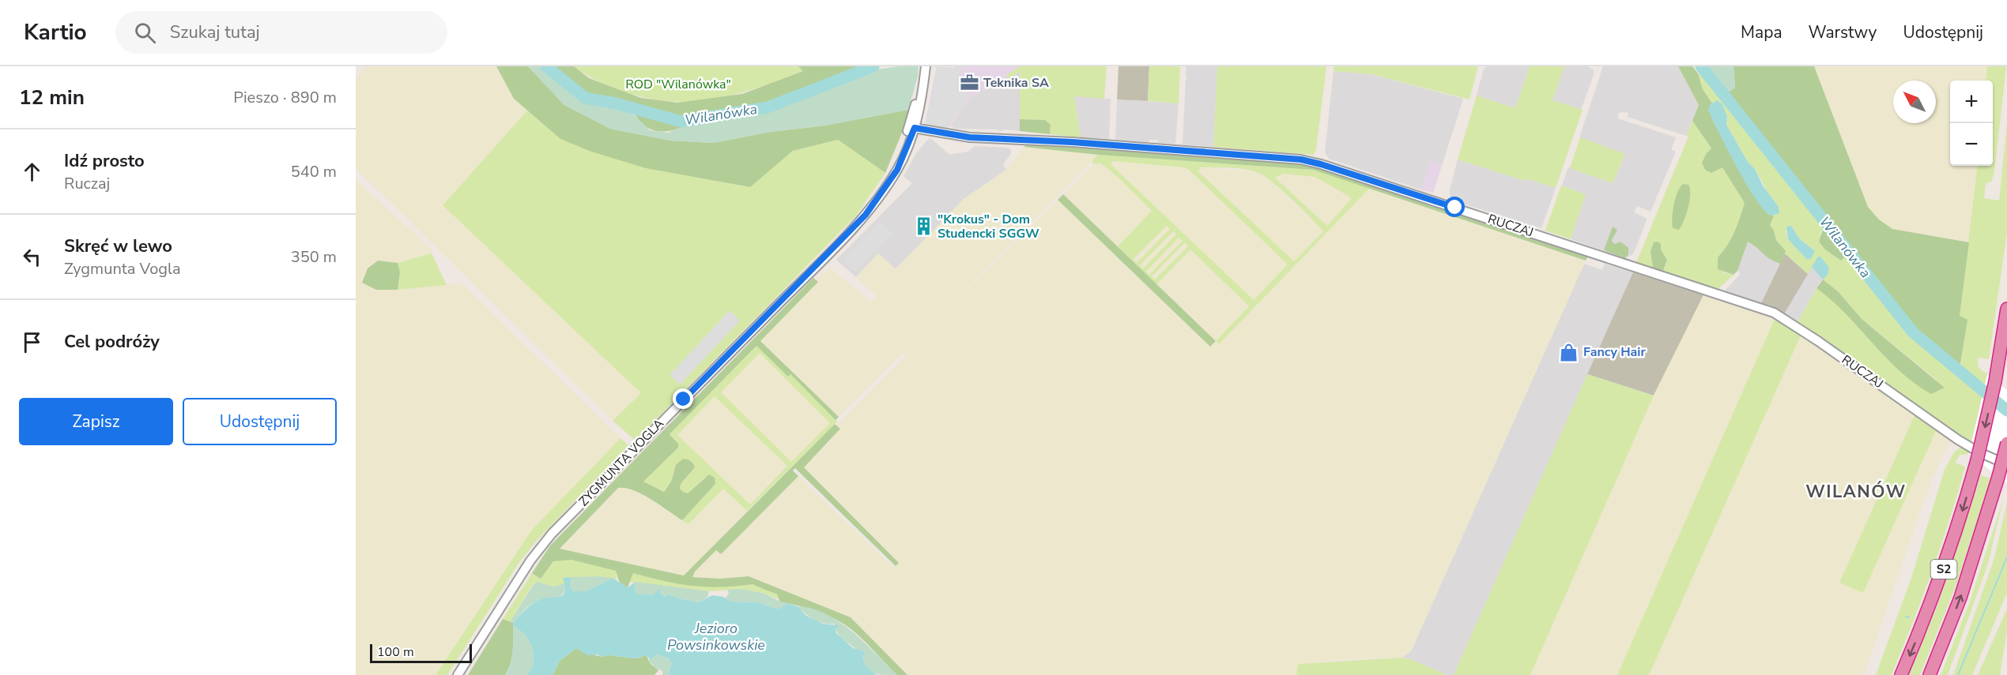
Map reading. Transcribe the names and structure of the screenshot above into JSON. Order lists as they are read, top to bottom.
{
  "streets": {
    "highway": ["S2"],
    "street": ["RUCZAJ", "ZYGMUNTA VOGLA"]
  },
  "crossings": [
    ["RUCZAJ", "ZYGMUNTA VOGLA"]
  ],
  "districts": ["WILANÓW"],
  "water": ["Wilanówka", "Jezioro Powsinkowskie"],
  "parks": ["ROD \"Wilanówka\""],
  "places": {
    "office": ["Teknika SA"],
    "building": ["\"Krokus\" - Dom Studencki SGGW"],
    "shop": ["Fancy Hair"]
  },
  "scale_bar": "100 m",
  "north": "top left",
  "page": {
    "header": "Kartio",
    "search": "Szukaj tutaj",
    "nav": ["Mapa", "Warstwy", "Udostępnij"],
    "heading": ["12 min", "Pieszo · 890 m"],
    "map_buttons": ["+", "−"],
    "list": [
      ["Idź prosto", "Ruczaj", "540 m"],
      ["Skręć w lewo", "Zygmunta Vogla", "350 m"],
      "Cel podróży"
    ],
    "buttons": ["Zapisz", "Udostępnij"],
    "scale": "100 m"
  }
}
